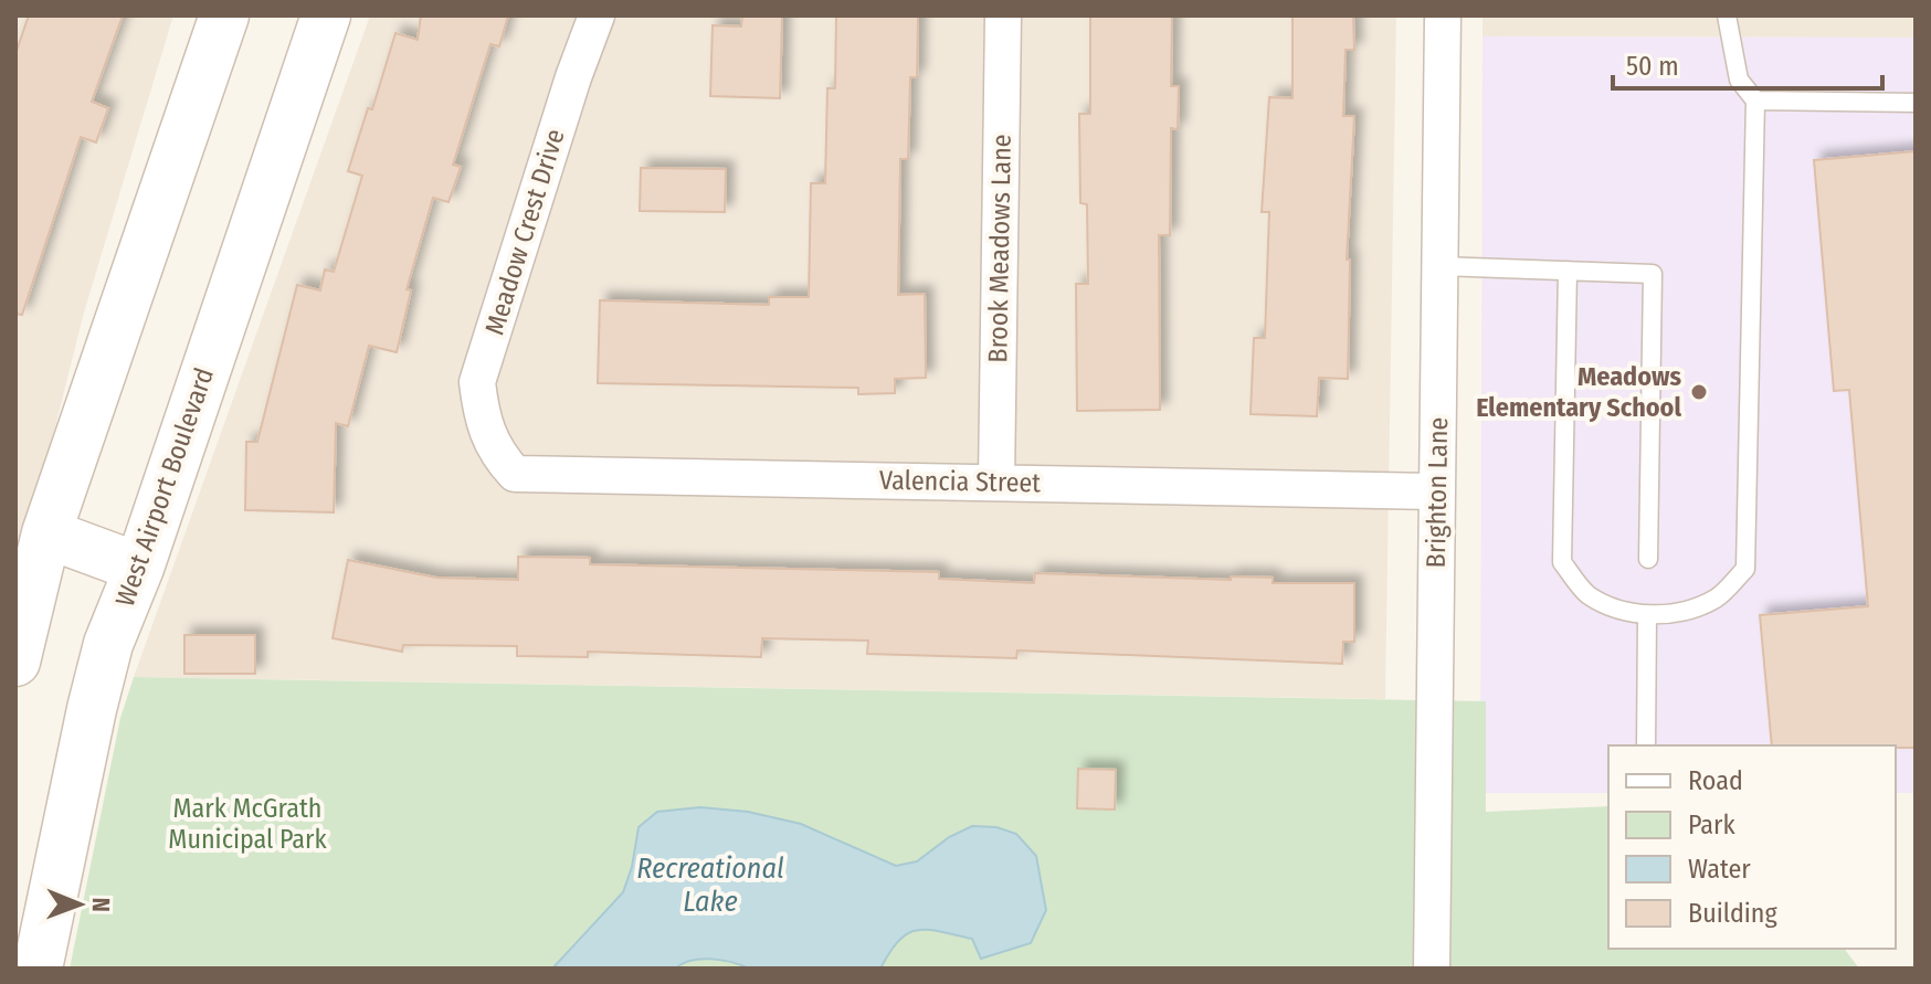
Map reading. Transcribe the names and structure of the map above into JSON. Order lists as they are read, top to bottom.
{
  "streets": {
    "main road": ["West Airport Boulevard"],
    "street": [
      "Meadow Crest Drive",
      "Brook Meadows Lane",
      "Valencia Street",
      "Brighton Lane"
    ]
  },
  "crossings": [
    ["Meadow Crest Drive", "Valencia Street"],
    ["Brook Meadows Lane", "Valencia Street"],
    ["Valencia Street", "Brighton Lane"]
  ],
  "water": ["Recreational Lake"],
  "parks": ["Mark McGrath Municipal Park"],
  "places": ["Meadows Elementary School"],
  "legend": [
    "Road",
    "Park",
    "Water",
    "Building"
  ],
  "scale_bar": "50 m",
  "north": "right"
}
